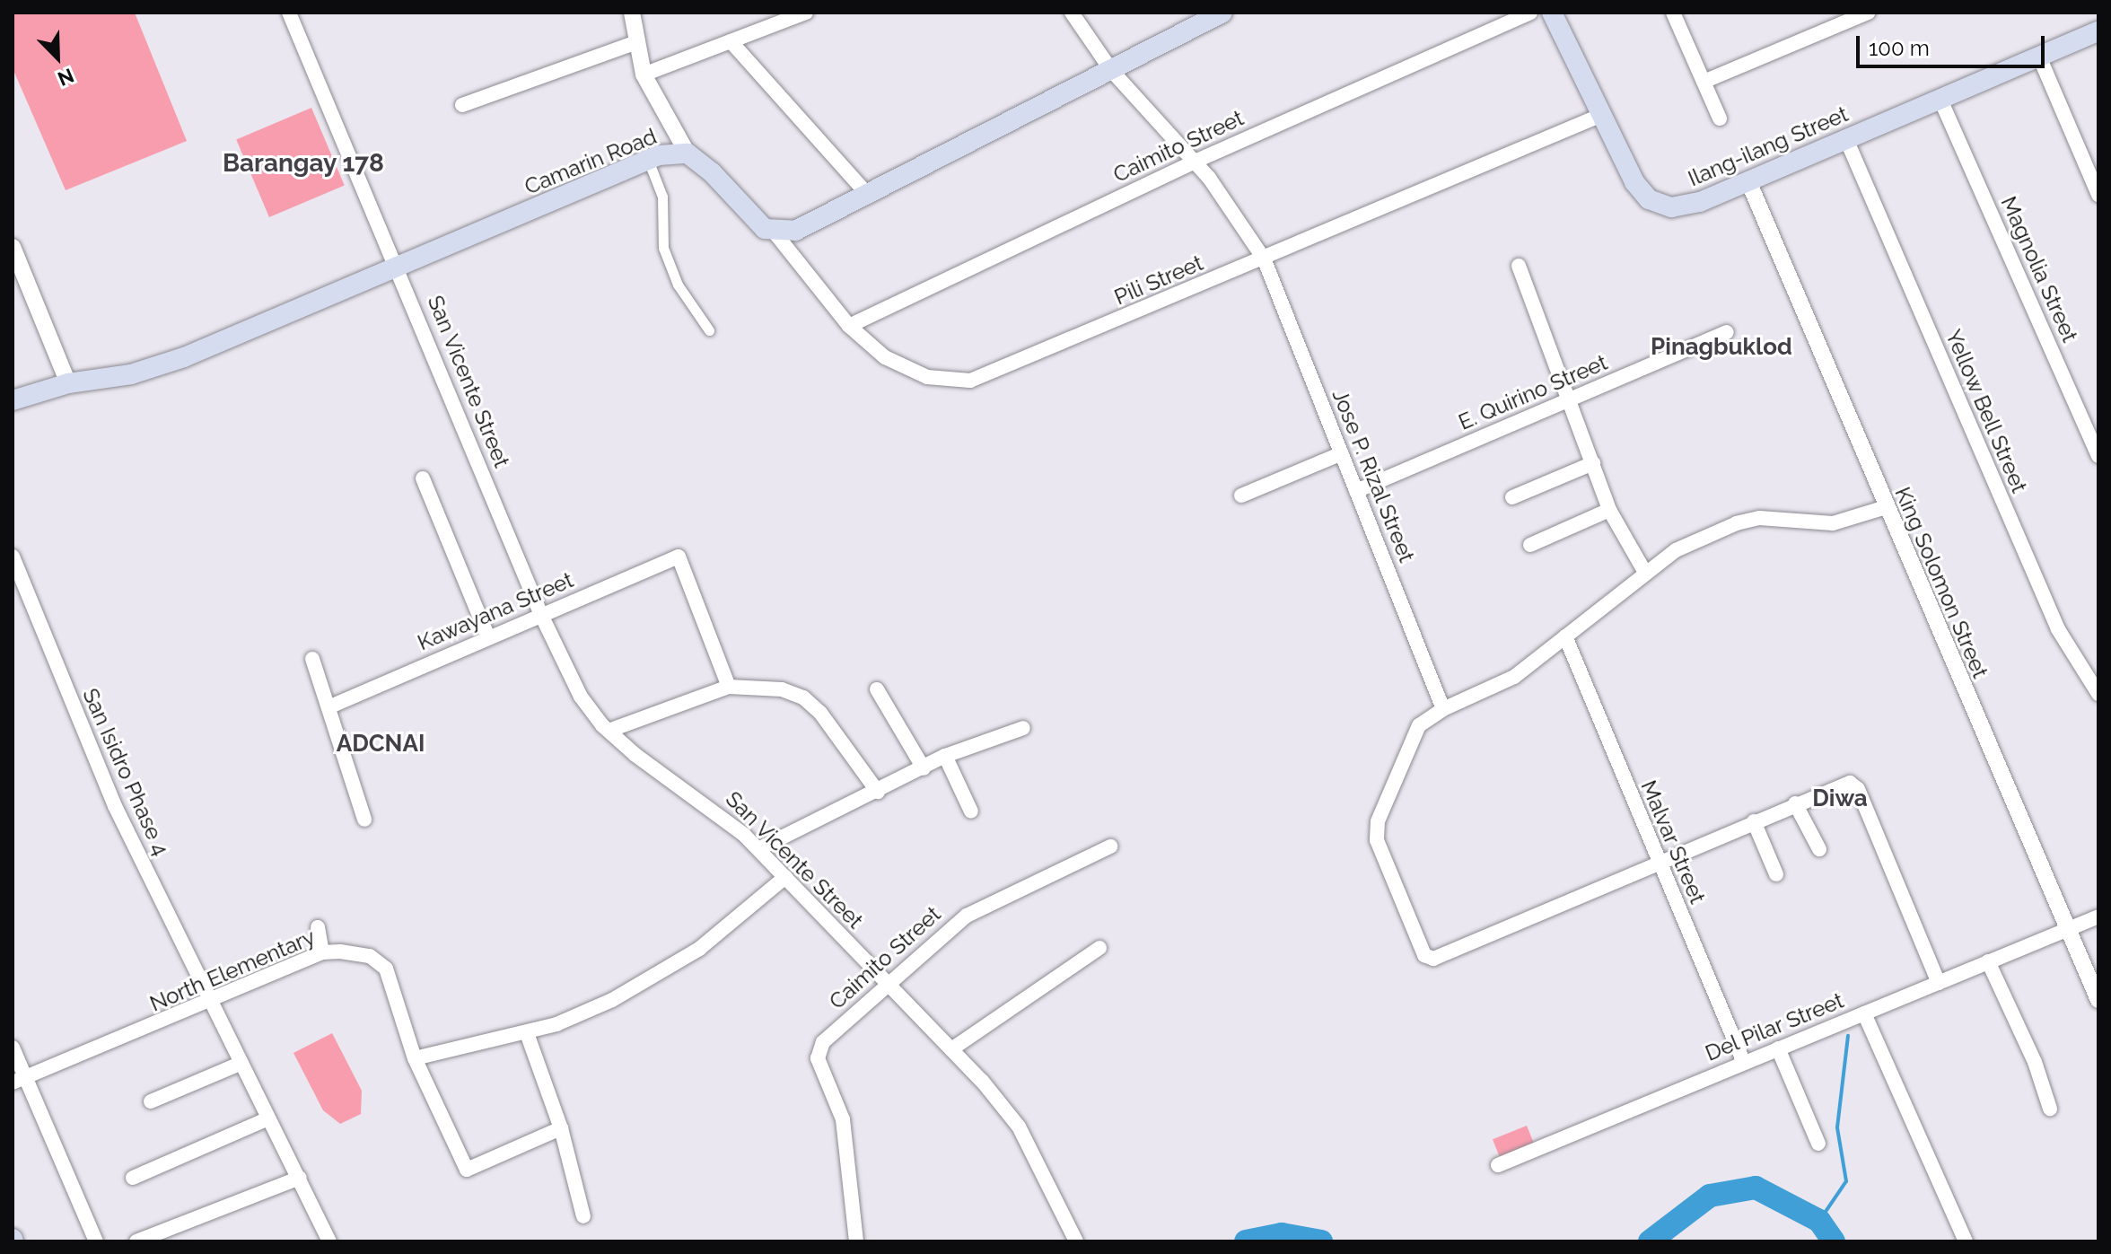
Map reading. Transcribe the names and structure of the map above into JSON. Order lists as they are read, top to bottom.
{
  "streets": {
    "main road": ["Ilang-ilang Street", "Camarin Road"],
    "street": [
      "Caimito Street",
      "Magnolia Street",
      "Pili Street",
      "San Vicente Street",
      "E. Quirino Street",
      "Yellow Bell Street",
      "Jose P. Rizal Street",
      "King Solomon Street",
      "Kawayana Street",
      "San Isidro Phase 4",
      "Malvar Street",
      "North Elementary",
      "Del Pilar Street"
    ]
  },
  "crossings": [
    ["Caimito Street", "Pili Street"],
    ["Caimito Street", "San Vicente Street"],
    ["Caimito Street", "Jose P. Rizal Street"],
    ["Ilang-ilang Street", "Magnolia Street"],
    ["Ilang-ilang Street", "Pili Street"],
    ["Ilang-ilang Street", "Yellow Bell Street"],
    ["Ilang-ilang Street", "King Solomon Street"],
    ["Camarin Road", "Pili Street"],
    ["Camarin Road", "San Vicente Street"],
    ["Pili Street", "Jose P. Rizal Street"],
    ["San Vicente Street", "Kawayana Street"],
    ["E. Quirino Street", "Jose P. Rizal Street"],
    ["King Solomon Street", "Del Pilar Street"],
    ["San Isidro Phase 4", "North Elementary"],
    ["Malvar Street", "Del Pilar Street"]
  ],
  "districts": [
    "Barangay 178",
    "Pinagbuklod",
    "ADCNAI",
    "Diwa"
  ],
  "scale_bar": "100 m",
  "north": "bottom right"
}
